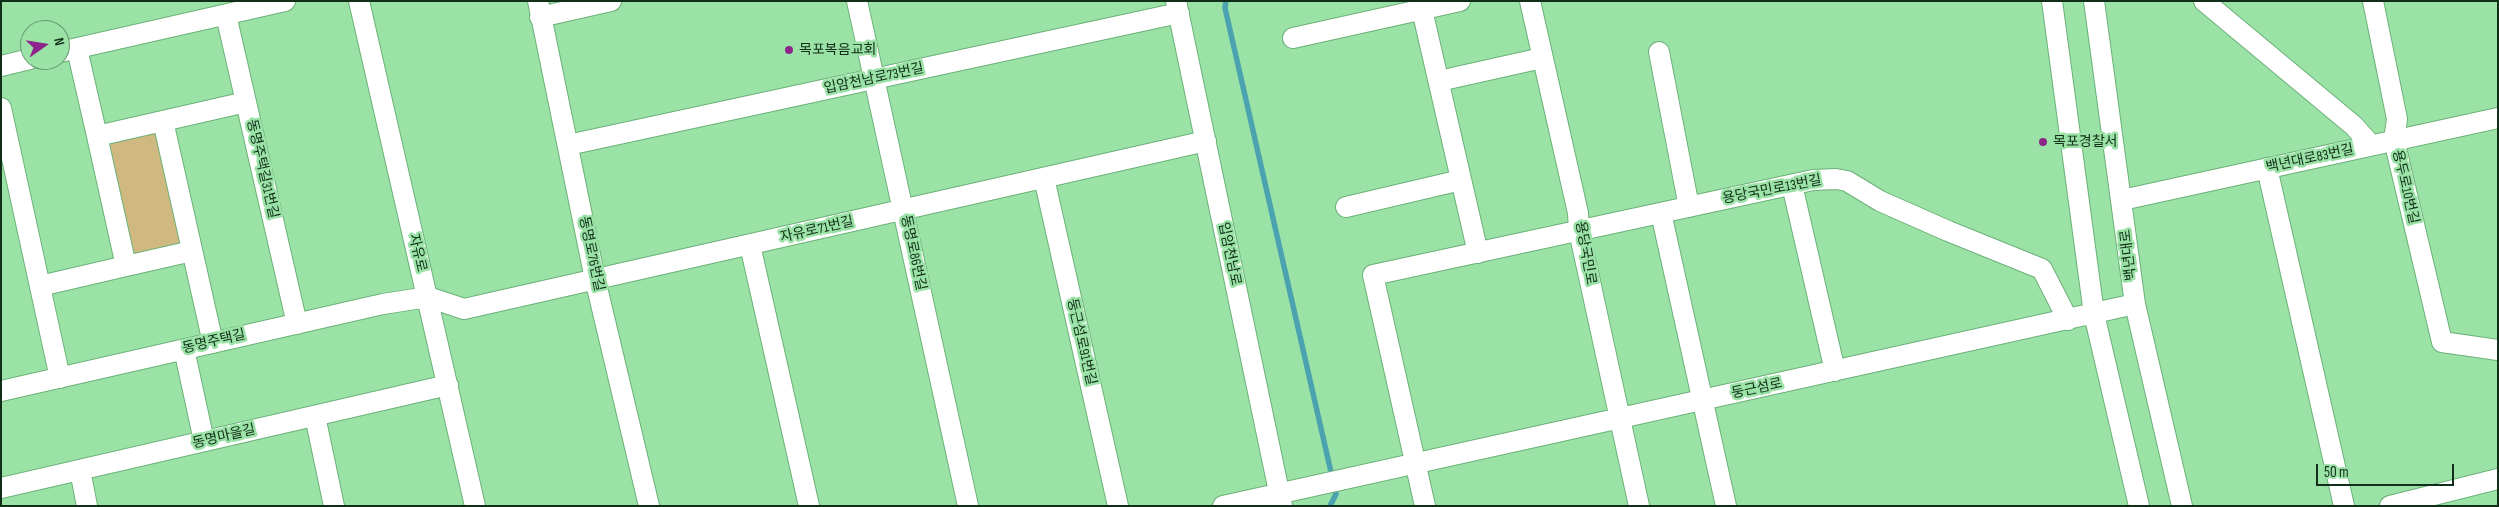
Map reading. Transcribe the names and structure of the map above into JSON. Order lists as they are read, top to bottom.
{
  "streets": {
    "street": [
      "입암천남로73번길",
      "백년대로83번길",
      "동명주택길31번길",
      "용두로10번길",
      "용당국민로13번길",
      "자유로71번길",
      "자유로",
      "동명로86번길",
      "용당국민로",
      "동명로76번길",
      "입암천남로",
      "백년대로",
      "동명주택길",
      "둥근섬로91번길",
      "둥근섬로",
      "동명마을길"
    ]
  },
  "crossings": [
    ["입암천남로73번길", "동명로86번길"],
    ["입암천남로73번길", "동명로76번길"],
    ["입암천남로73번길", "입암천남로"],
    ["백년대로83번길", "용두로10번길"],
    ["백년대로83번길", "백년대로"],
    ["동명주택길31번길", "동명주택길"],
    ["용당국민로13번길", "용당국민로"],
    ["용당국민로13번길", "둥근섬로"],
    ["자유로71번길", "자유로"],
    ["자유로71번길", "동명로86번길"],
    ["자유로71번길", "동명로76번길"],
    ["자유로71번길", "입암천남로"],
    ["자유로71번길", "동명주택길"],
    ["자유로71번길", "둥근섬로91번길"],
    ["자유로", "동명주택길"],
    ["자유로", "동명마을길"],
    ["용당국민로", "둥근섬로"],
    ["입암천남로", "둥근섬로"],
    ["백년대로", "둥근섬로"]
  ],
  "places": ["목포복음교회", "목포경찰서"],
  "scale_bar": "50 m",
  "north": "right"
}
